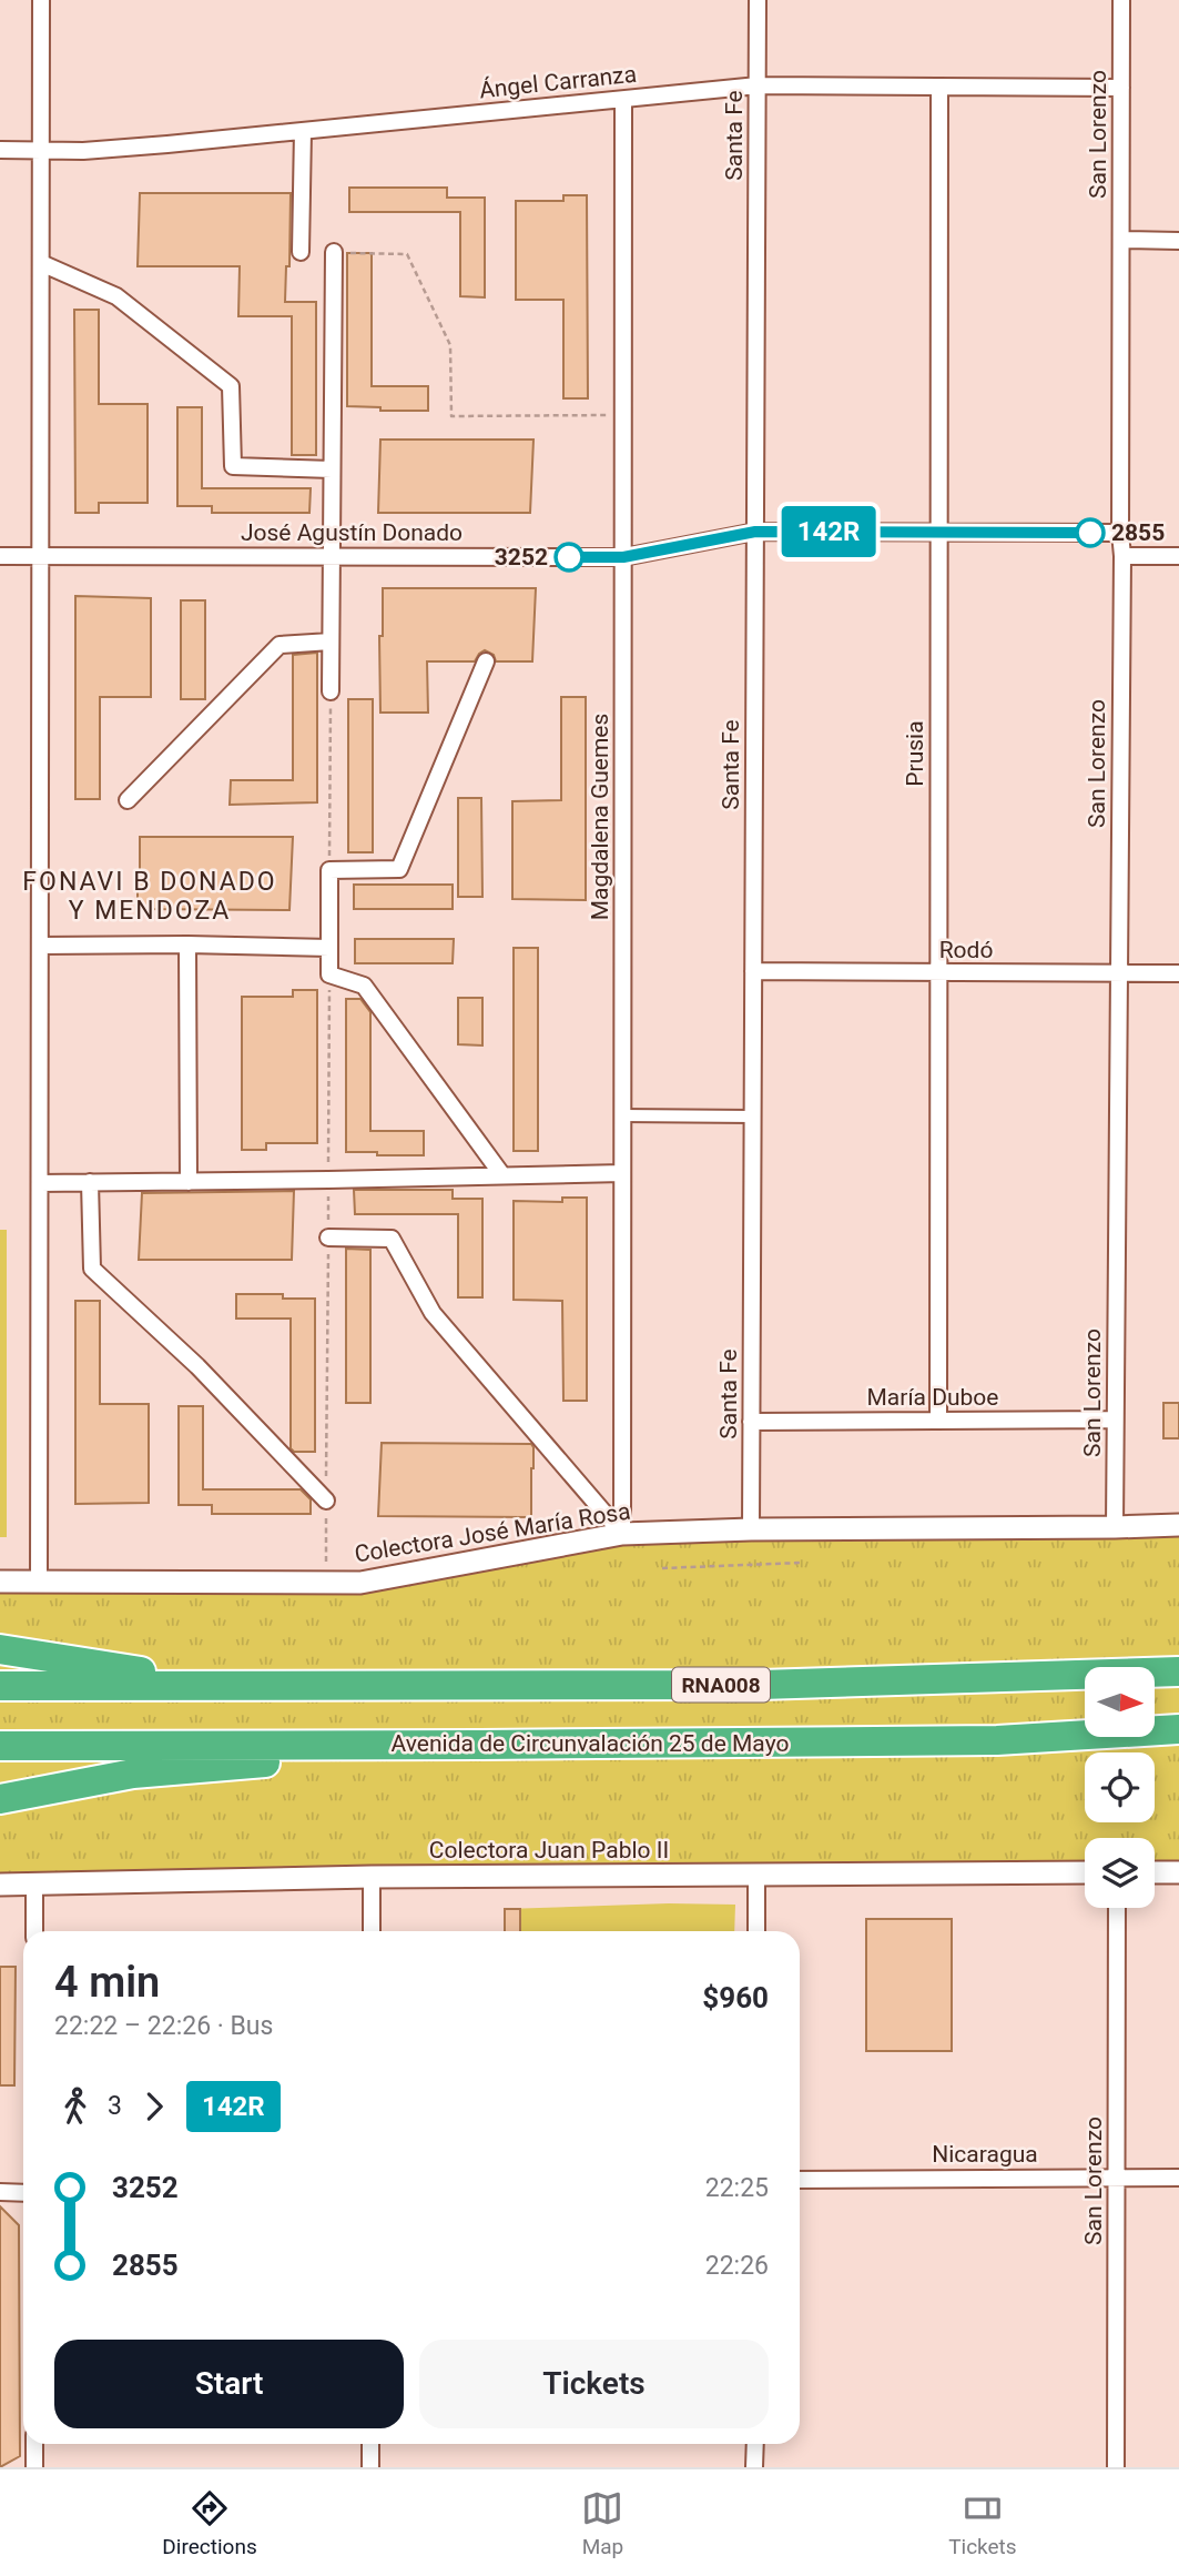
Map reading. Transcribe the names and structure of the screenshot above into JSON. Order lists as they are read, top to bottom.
{
  "streets": {
    "highway": ["RNA008", "Avenida de Circunvalación 25 de Mayo"],
    "main road": ["Colectora José María Rosa", "Colectora Juan Pablo II"],
    "street": [
      "Ángel Carranza",
      "San Lorenzo",
      "Santa Fe",
      "José Agustín Donado",
      "Prusia",
      "Magdalena Guemes",
      "Rodó",
      "María Duboe",
      "Nicaragua"
    ]
  },
  "crossings": [
    ["Ángel Carranza", "San Lorenzo"],
    ["Ángel Carranza", "Santa Fe"],
    ["Ángel Carranza", "Prusia"],
    ["Ángel Carranza", "Magdalena Guemes"],
    ["San Lorenzo", "José Agustín Donado"],
    ["San Lorenzo", "Rodó"],
    ["San Lorenzo", "María Duboe"],
    ["San Lorenzo", "Colectora José María Rosa"],
    ["San Lorenzo", "Nicaragua"],
    ["Santa Fe", "José Agustín Donado"],
    ["Santa Fe", "Rodó"],
    ["Santa Fe", "María Duboe"],
    ["Santa Fe", "Colectora José María Rosa"],
    ["José Agustín Donado", "Prusia"],
    ["José Agustín Donado", "Magdalena Guemes"],
    ["Prusia", "Rodó"],
    ["Prusia", "María Duboe"],
    ["Magdalena Guemes", "Colectora José María Rosa"]
  ],
  "districts": ["FONAVI B DONADO Y MENDOZA"],
  "places": ["2855", "3252"],
  "lines": ["bus line 142R"],
  "north": "right",
  "page": {
    "on_map": "142R",
    "heading": ["4 min", "22:22 – 22:26 · Bus", "$960"],
    "legs": ["3", "142R"],
    "list": [
      {
        "name": "3252",
        "value": "22:25"
      },
      {
        "name": "2855",
        "value": "22:26"
      }
    ],
    "buttons": ["Start", "Tickets"],
    "tabs": ["Directions", "Map", "Tickets"]
  }
}
